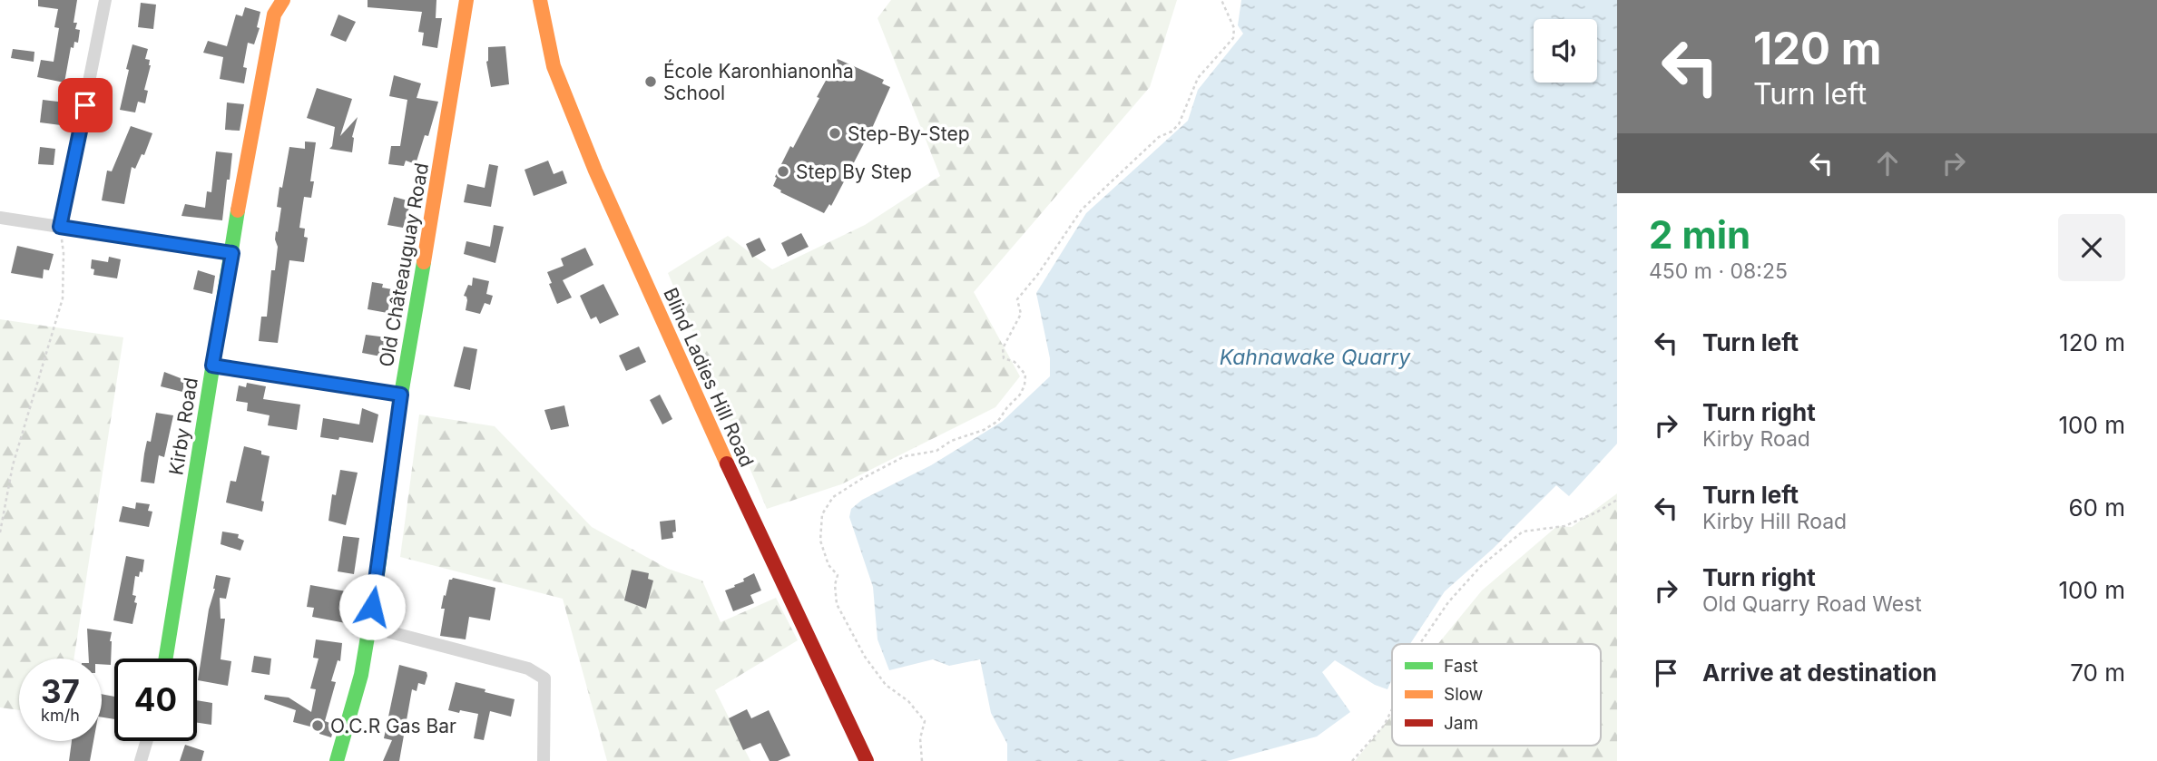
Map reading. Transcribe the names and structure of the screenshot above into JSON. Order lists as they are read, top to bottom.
{
  "streets": {
    "street": ["Old Châteauguay Road", "Blind Ladies Hill Road", "Kirby Road"]
  },
  "water": ["Kahnawake Quarry"],
  "places": [
    "École Karonhianonha School",
    "Step-By-Step",
    "Step By Step",
    "O.C.R Gas Bar"
  ],
  "legend": ["Fast", "Slow", "Jam"],
  "page": {
    "turn": ["120 m", "Turn left"],
    "heading": ["2 min", "450 m · 08:25"],
    "list": [
      {
        "name": "Turn left",
        "value": "120 m"
      },
      {
        "name": "Turn right",
        "note": "Kirby Road",
        "value": "100 m"
      },
      {
        "name": "Turn left",
        "note": "Kirby Hill Road",
        "value": "60 m"
      },
      {
        "name": "Turn right",
        "note": "Old Quarry Road West",
        "value": "100 m"
      },
      {
        "name": "Arrive at destination",
        "value": "70 m"
      }
    ],
    "speed": "37 km/h",
    "limit": "40"
  }
}
